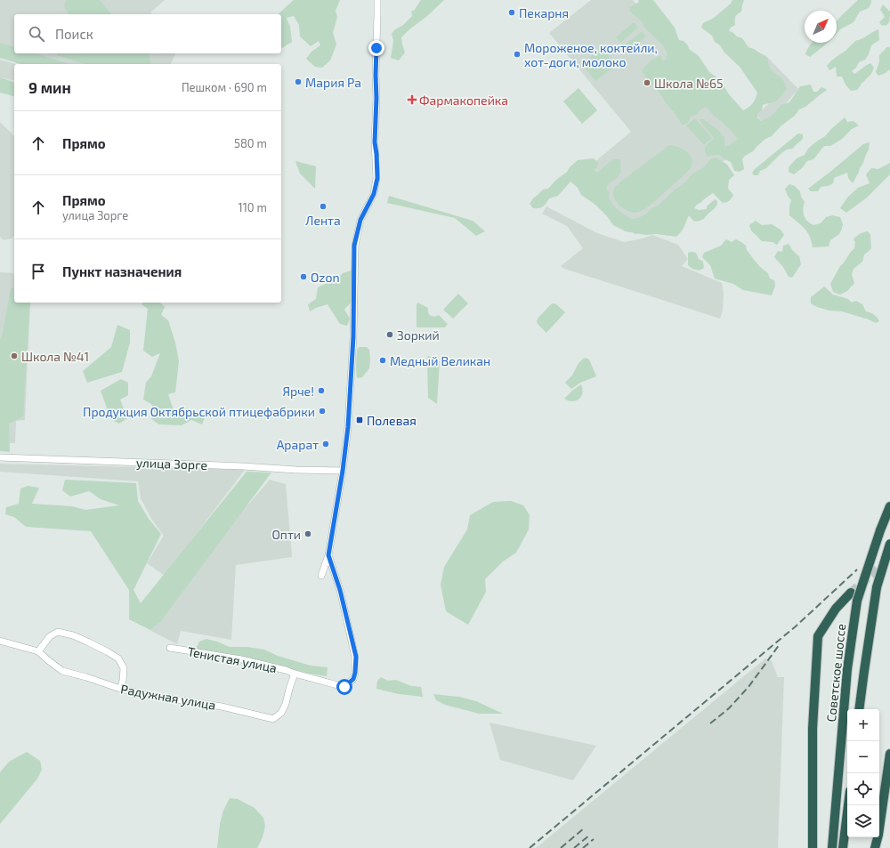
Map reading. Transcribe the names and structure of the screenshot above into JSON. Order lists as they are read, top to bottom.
{
  "streets": {
    "highway": ["Советское шоссе"],
    "street": ["улица Зорге", "Тенистая улица", "Радужная улица"]
  },
  "crossings": [
    ["Тенистая улица", "Радужная улица"]
  ],
  "places": {
    "other": [
      "Пекарня",
      "Мороженое, коктейли, хот-доги, молоко",
      "Мария Ра",
      "Школа №65",
      "Лента",
      "Ozon",
      "Зоркий",
      "Школа №41",
      "Медный Великан",
      "Ярче!",
      "Продукция Октябрьской птицефабрики",
      "Арарат",
      "Опти"
    ],
    "health": ["Фармакопейка"],
    "transit": ["Полевая"]
  },
  "north": "top right",
  "page": {
    "search": "Поиск",
    "heading": ["9 мин", "Пешком · 690 m"],
    "list": [
      ["Прямо", "580 m"],
      ["Прямо", "улица Зорге", "110 m"],
      "Пункт назначения"
    ],
    "map_buttons": ["+", "−"]
  }
}
